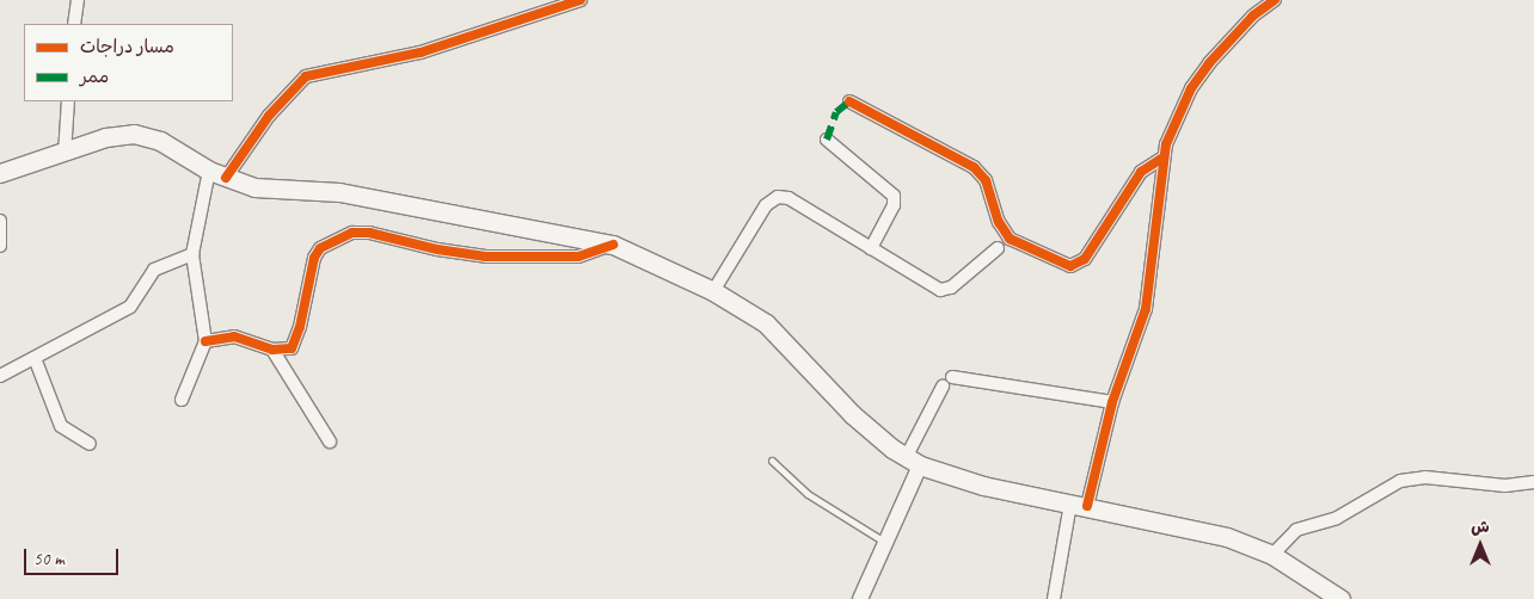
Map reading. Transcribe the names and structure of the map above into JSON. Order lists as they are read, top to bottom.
{
  "legend": ["مسار دراجات", "ممر"],
  "scale_bar": "50 m",
  "north": "top"
}
